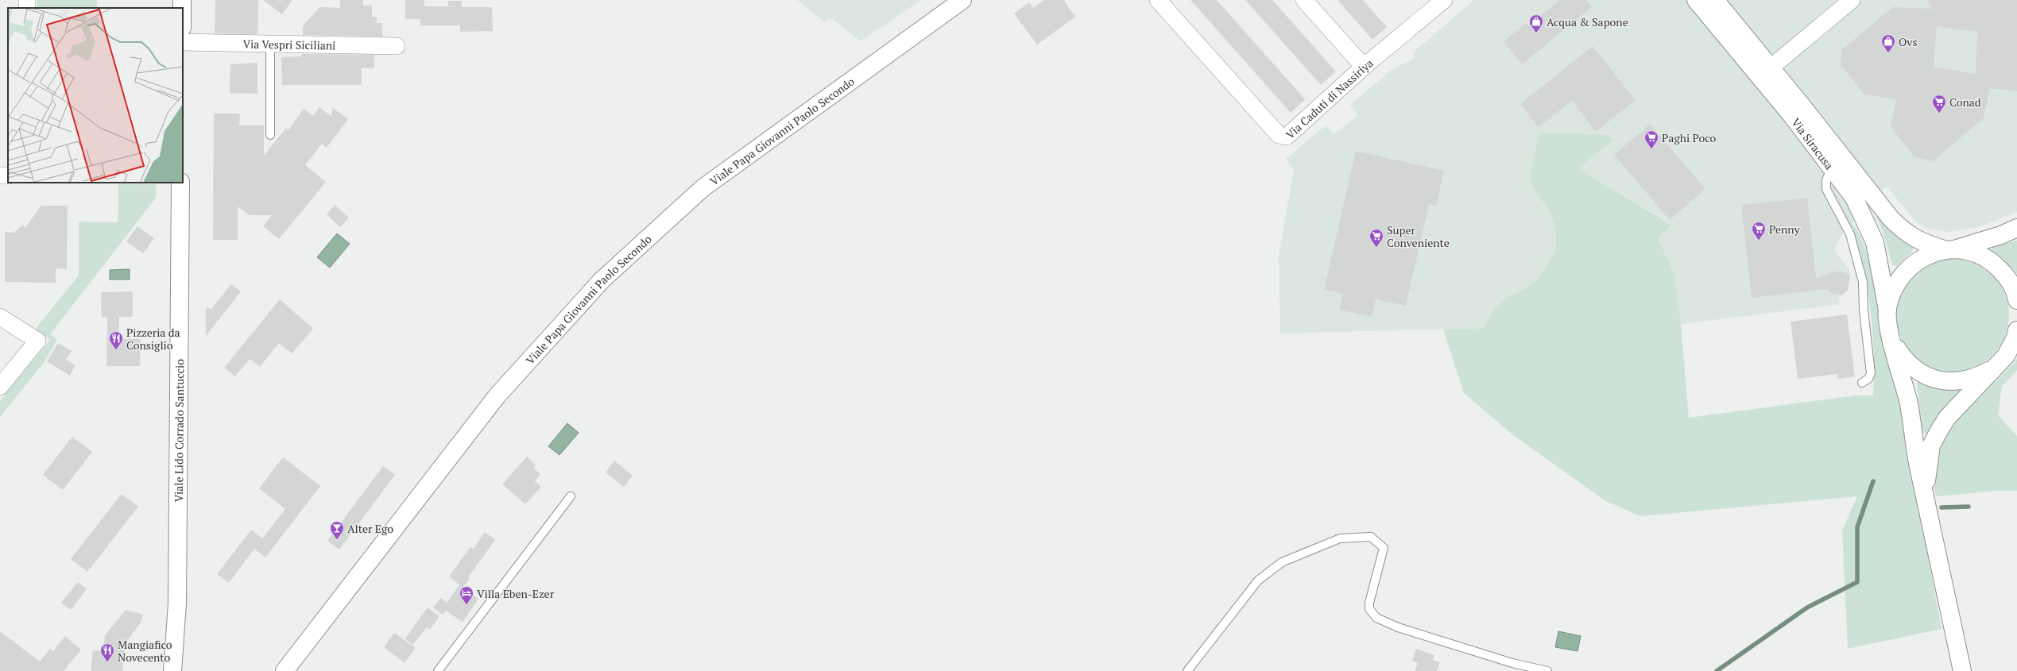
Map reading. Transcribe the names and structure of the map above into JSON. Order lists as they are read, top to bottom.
{
  "streets": {
    "main road": ["Viale Papa Giovanni Paolo Secondo", "Via Siracusa", "Viale Lido Corrado Santuccio"],
    "street": ["Via Vespri Siciliani", "Via Caduti di Nassiriya"]
  },
  "places": {
    "shop": ["Acqua & Sapone", "Ovs"],
    "supermarket": [
      "Conad",
      "Paghi Poco",
      "Penny",
      "Super Conveniente"
    ],
    "restaurant": ["Pizzeria da Consiglio", "Mangiafico Novecento"],
    "bar": ["Alter Ego"],
    "hotel": ["Villa Eben-Ezer"]
  }
}
